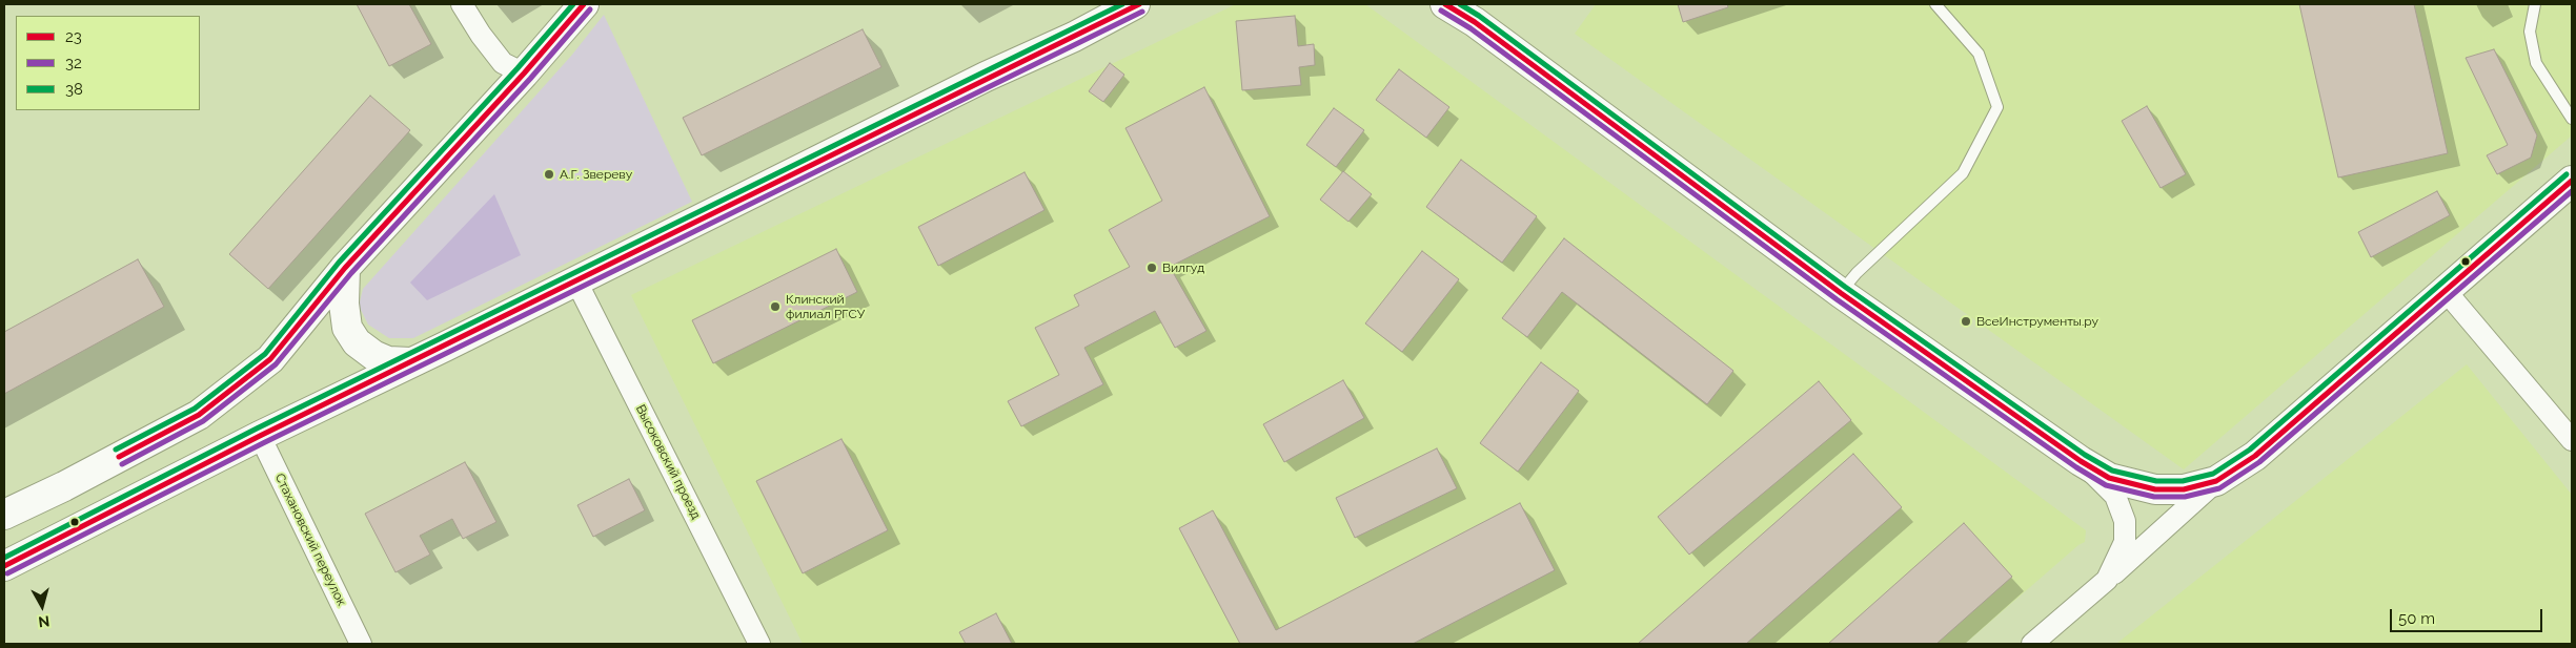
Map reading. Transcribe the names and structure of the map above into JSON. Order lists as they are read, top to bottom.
{
  "streets": {
    "street": ["Высоковский проезд", "Стахановский переулок"]
  },
  "places": [
    "А.Г. Звереву",
    "Вилгуд",
    "Клинский филиал РГСУ",
    "ВсеИнструменты.ру"
  ],
  "lines": ["transit line 23", "transit line 38", "transit line 32"],
  "legend": ["23", "32", "38"],
  "scale_bar": "50 m",
  "north": "bottom"
}
